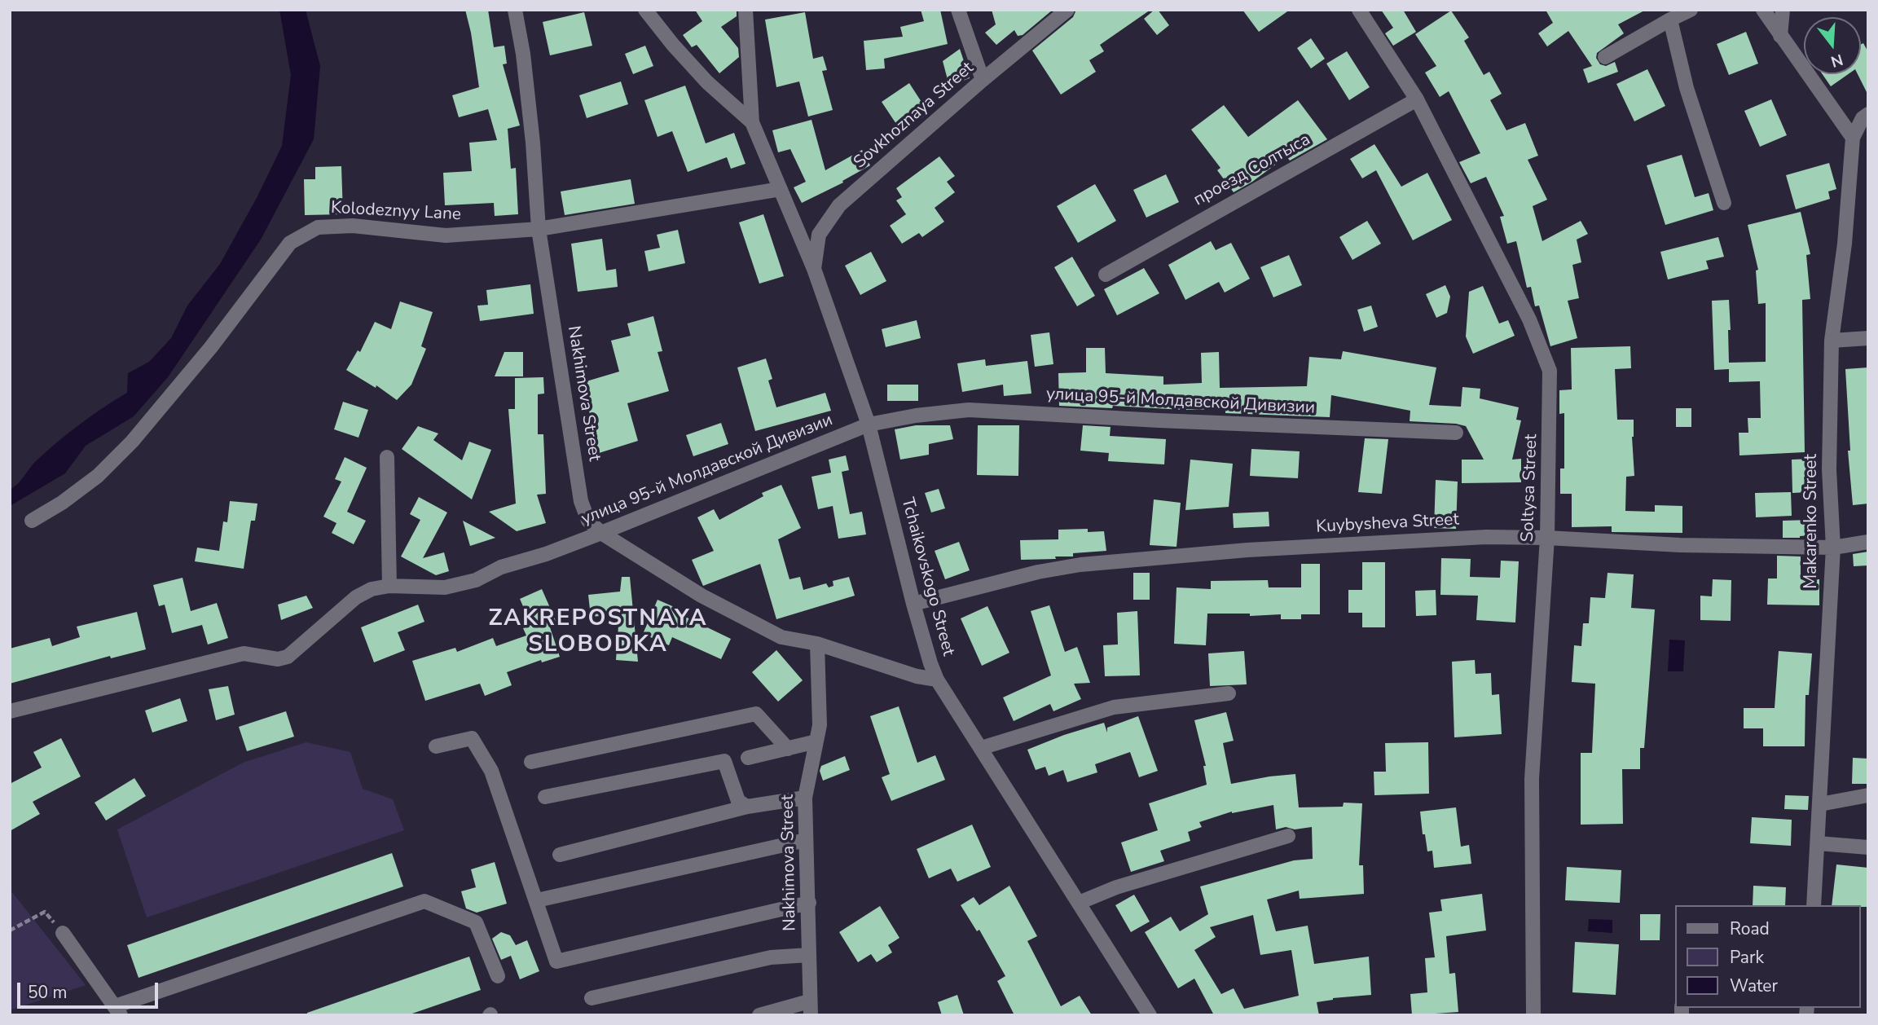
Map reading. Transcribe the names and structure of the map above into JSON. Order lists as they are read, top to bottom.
{
  "streets": {
    "street": [
      "Sovkhoznaya Street",
      "проезд Солтыса",
      "Kolodeznyy Lane",
      "Nakhimova Street",
      "улица 95-й Молдавской Дивизии",
      "Soltysa Street",
      "Makarenko Street",
      "Kuybysheva Street",
      "Tchaikovskogo Street"
    ]
  },
  "crossings": [
    ["Sovkhoznaya Street", "Tchaikovskogo Street"],
    ["проезд Солтыса", "Soltysa Street"],
    ["Kolodeznyy Lane", "Nakhimova Street"],
    ["Kolodeznyy Lane", "Tchaikovskogo Street"],
    ["Nakhimova Street", "улица 95-й Молдавской Дивизии"],
    ["Nakhimova Street", "Tchaikovskogo Street"],
    ["улица 95-й Молдавской Дивизии", "Tchaikovskogo Street"],
    ["Soltysa Street", "Kuybysheva Street"],
    ["Makarenko Street", "Kuybysheva Street"],
    ["Kuybysheva Street", "Tchaikovskogo Street"]
  ],
  "districts": ["ZAKREPOSTNAYA SLOBODKA"],
  "legend": ["Road", "Park", "Water"],
  "scale_bar": "50 m",
  "north": "bottom"
}
